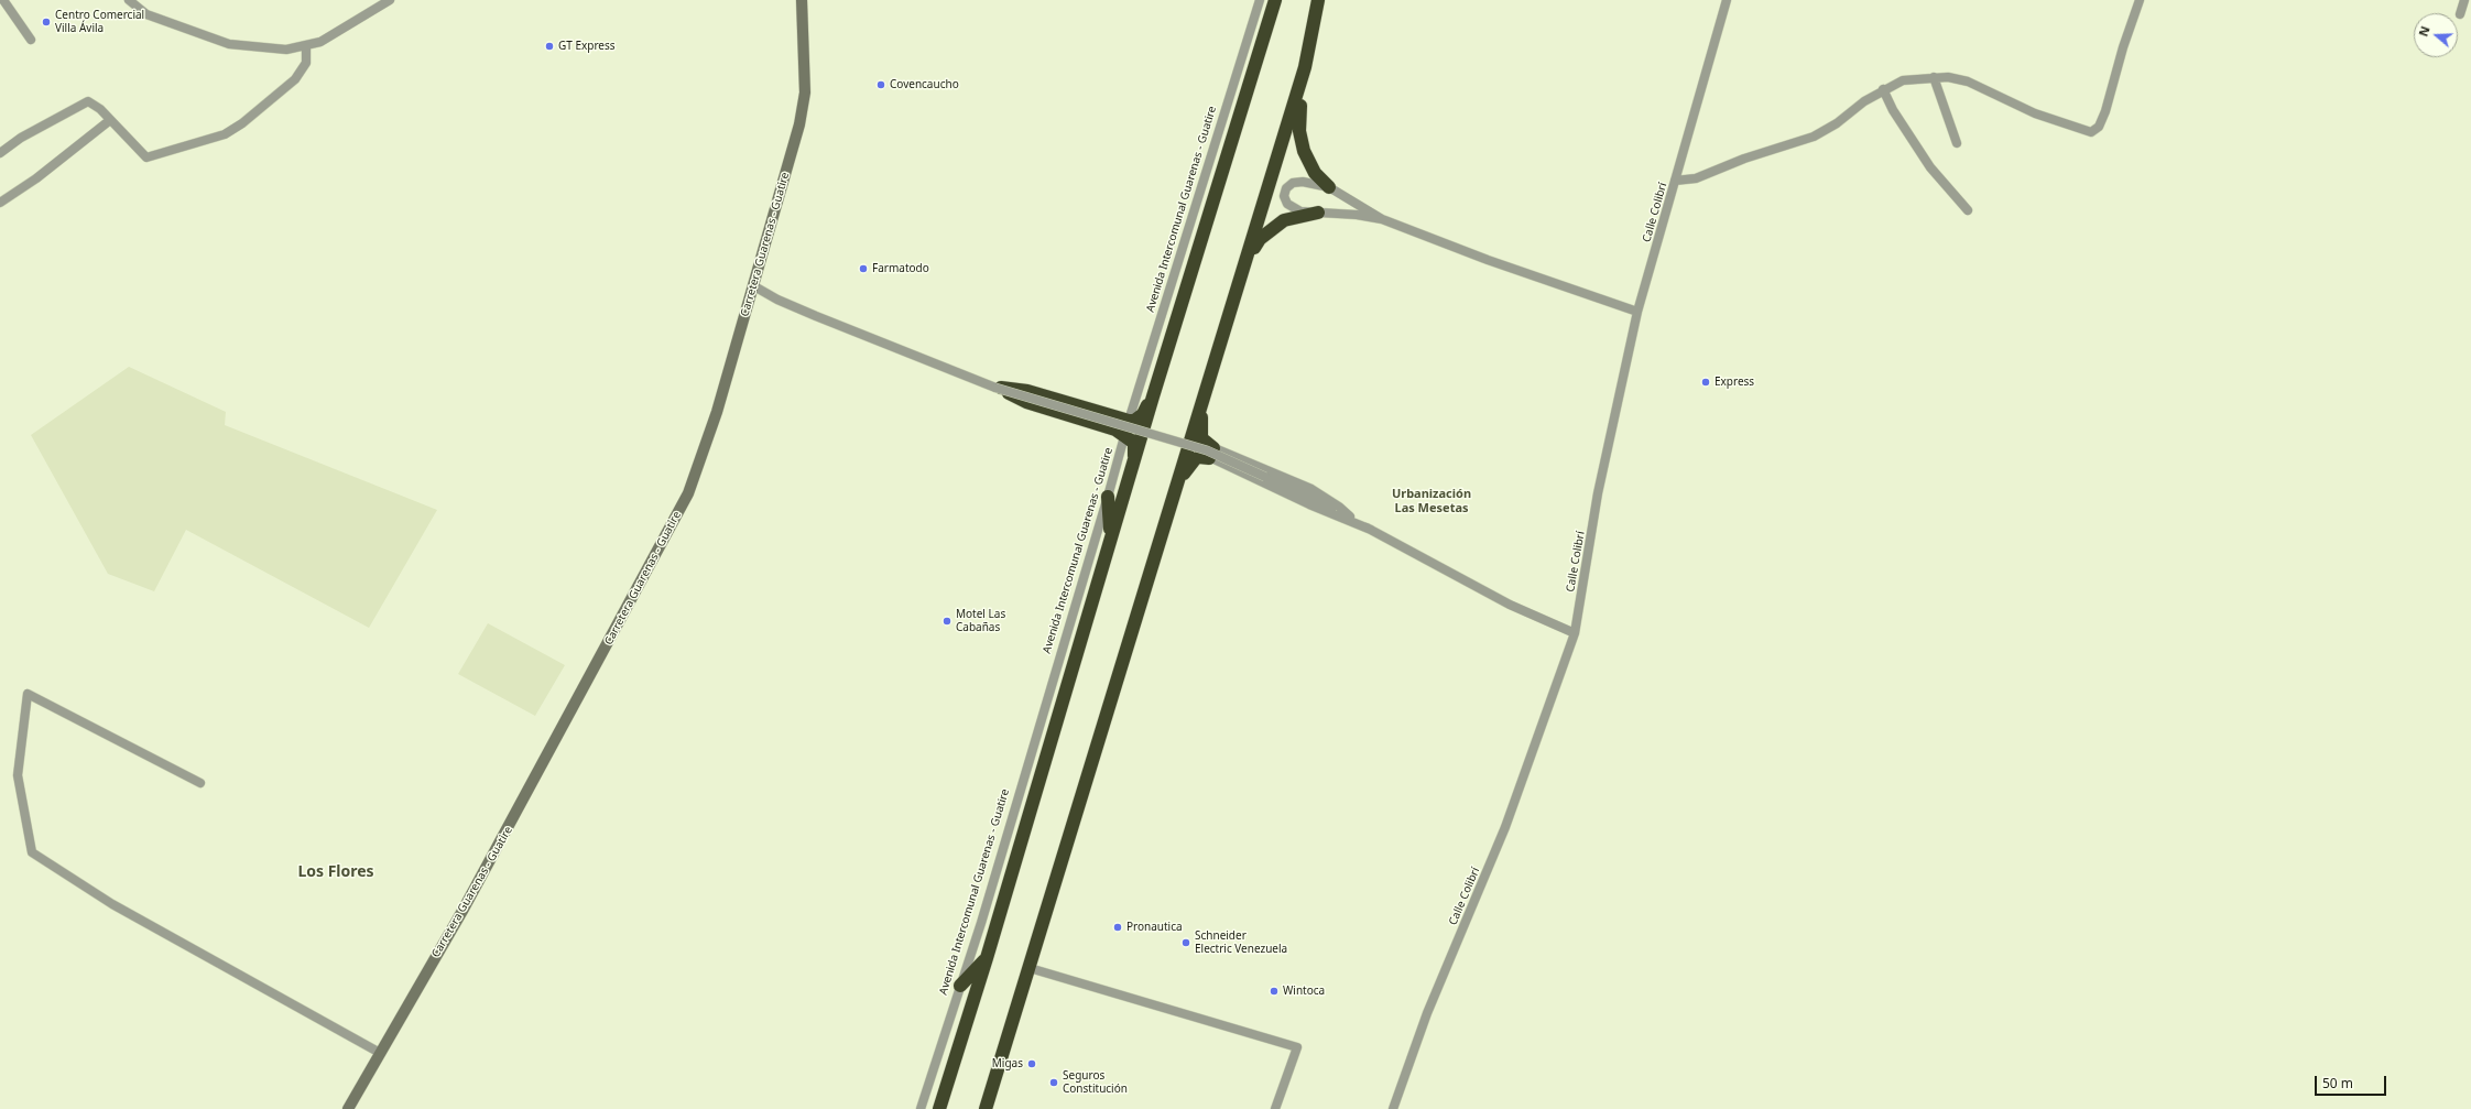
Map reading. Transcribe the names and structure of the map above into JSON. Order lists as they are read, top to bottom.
{
  "streets": {
    "main road": ["Carretera Guarenas - Guatire"],
    "street": ["Avenida Intercomunal Guarenas - Guatire", "Calle Colibrí"]
  },
  "districts": ["Urbanización Las Mesetas", "Los Flores"],
  "places": [
    "Centro Comercial Villa Ávila",
    "GT Express",
    "Covencaucho",
    "Farmatodo",
    "Express",
    "Motel Las Cabañas",
    "Pronautica",
    "Schneider Electric Venezuela",
    "Wintoca",
    "Migas",
    "Seguros Constitución"
  ],
  "scale_bar": "50 m",
  "north": "left"
}
